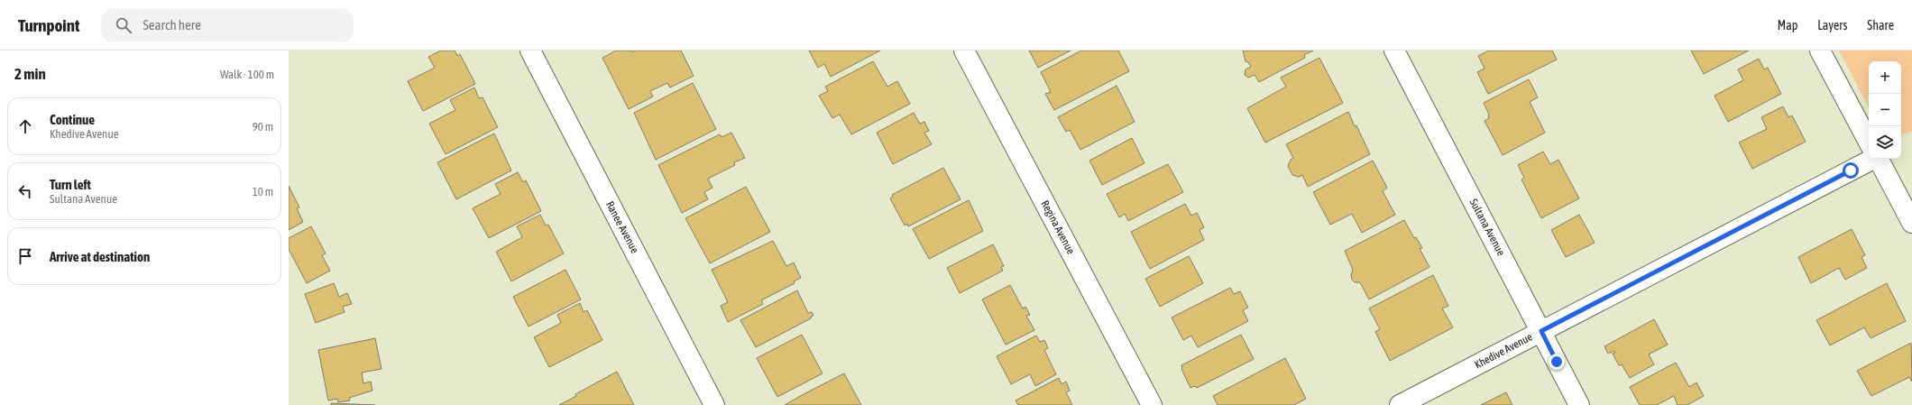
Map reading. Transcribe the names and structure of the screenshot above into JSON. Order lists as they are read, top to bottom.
{
  "streets": {
    "street": [
      "Ranee Avenue",
      "Regina Avenue",
      "Sultana Avenue",
      "Khedive Avenue"
    ]
  },
  "crossings": [
    ["Sultana Avenue", "Khedive Avenue"]
  ],
  "page": {
    "header": "Turnpoint",
    "search": "Search here",
    "nav": ["Map", "Layers", "Share"],
    "heading": ["2 min", "Walk · 100 m"],
    "map_buttons": ["+", "−"],
    "list": [
      ["Continue", "Khedive Avenue", "90 m"],
      ["Turn left", "Sultana Avenue", "10 m"],
      "Arrive at destination"
    ]
  }
}
